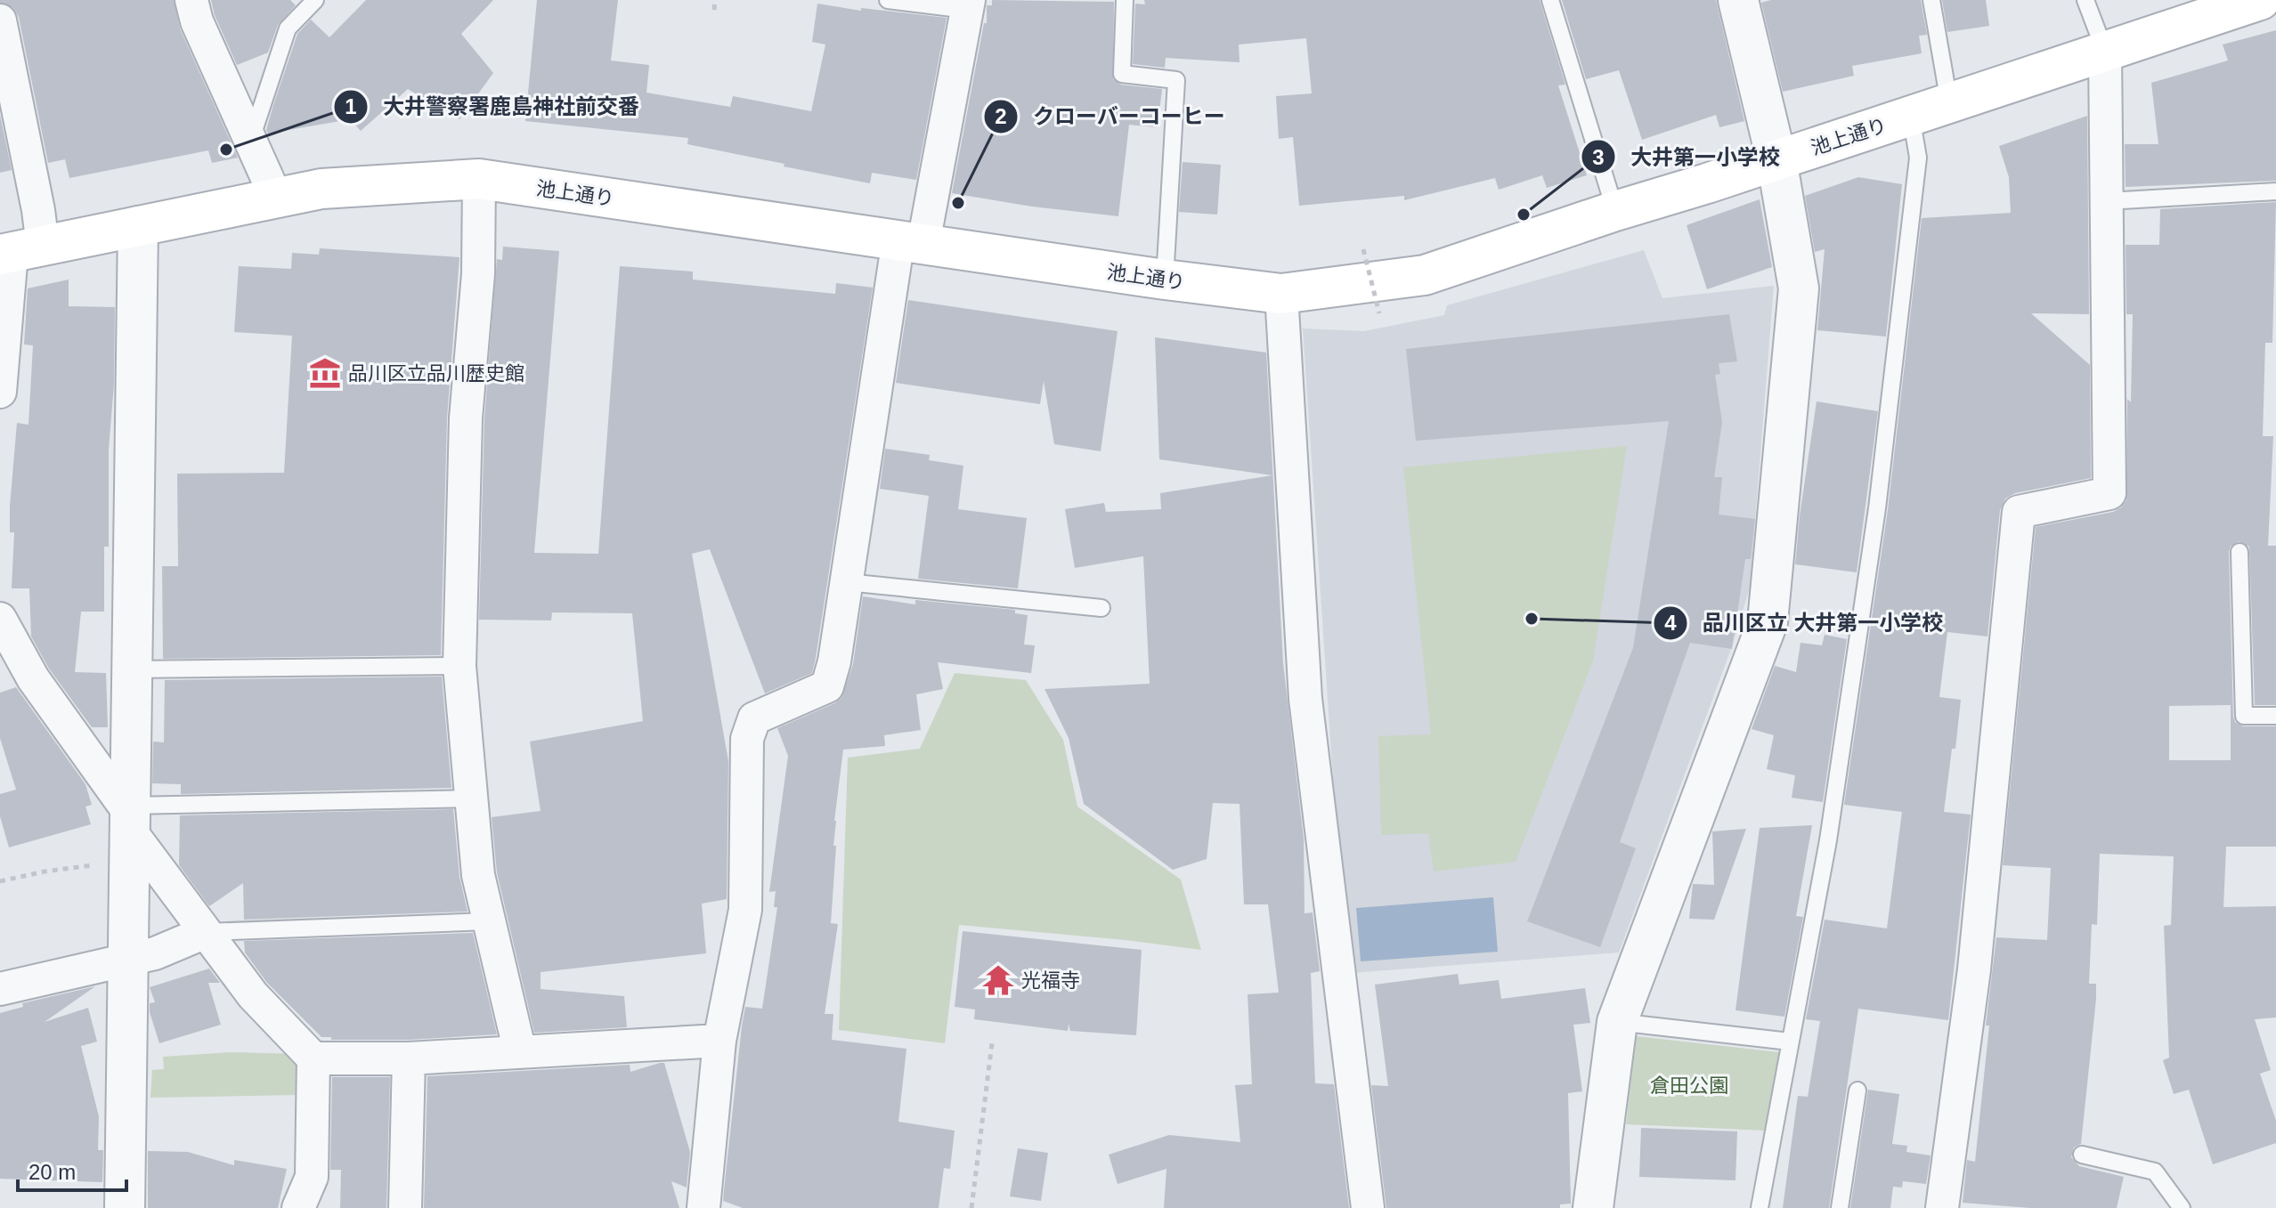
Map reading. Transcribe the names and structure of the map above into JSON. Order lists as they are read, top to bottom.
{
  "streets": {
    "main road": ["池上通り"]
  },
  "parks": ["倉田公園"],
  "places": {
    "other": [
      "大井警察署鹿島神社前交番",
      "クローバーコーヒー",
      "大井第一小学校",
      "品川区立 大井第一小学校"
    ],
    "museum": ["品川区立品川歴史館"],
    "temple": ["光福寺"]
  },
  "scale_bar": "20 m"
}
